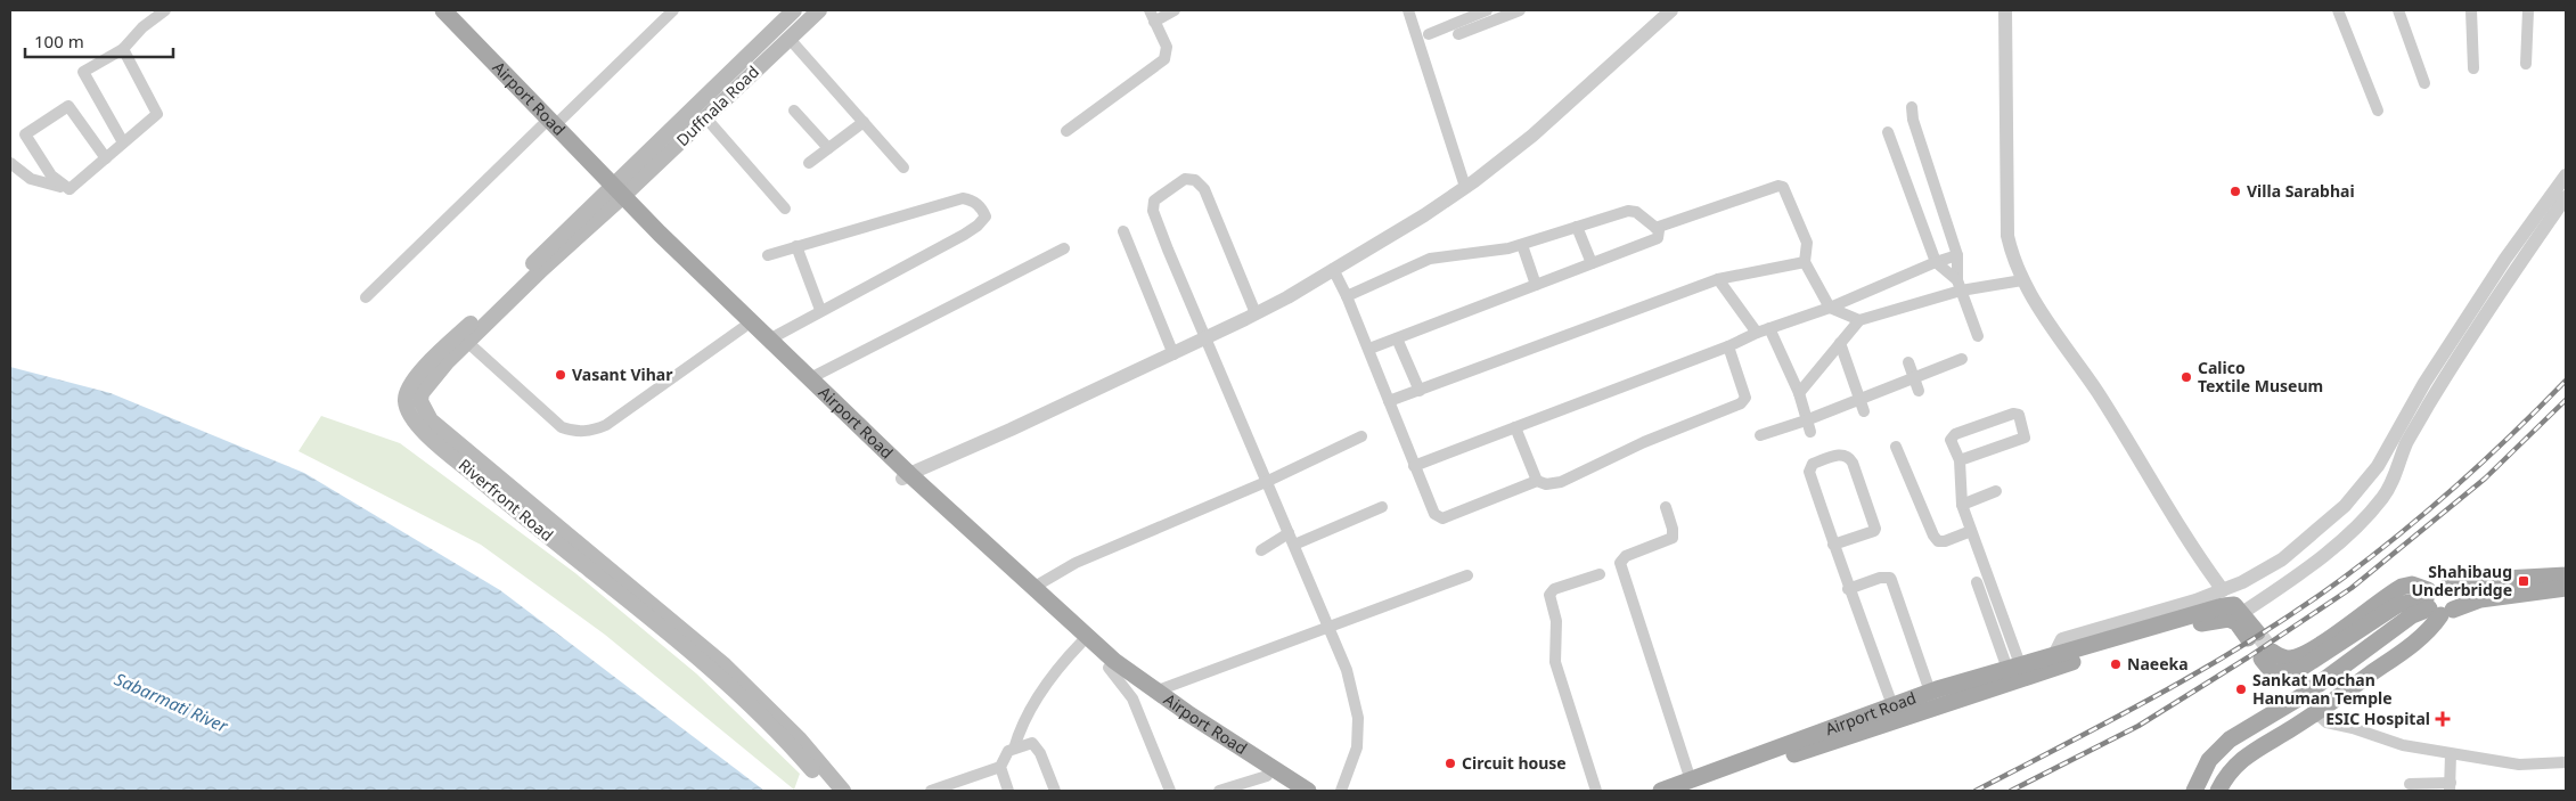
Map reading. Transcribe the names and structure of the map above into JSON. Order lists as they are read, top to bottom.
{
  "streets": {
    "main road": ["Airport Road", "Duffnala Road", "Riverfront Road"]
  },
  "crossings": [
    ["Airport Road", "Duffnala Road"],
    ["Airport Road", "Riverfront Road"],
    ["Duffnala Road", "Riverfront Road"]
  ],
  "water": ["Sabarmati River"],
  "places": {
    "other": [
      "Villa Sarabhai",
      "Vasant Vihar",
      "Calico Textile Museum",
      "Naeeka",
      "Sankat Mochan Hanuman Temple",
      "Circuit house"
    ],
    "transit": ["Shahibaug Underbridge"],
    "health": ["ESIC Hospital"]
  },
  "scale_bar": "100 m"
}
